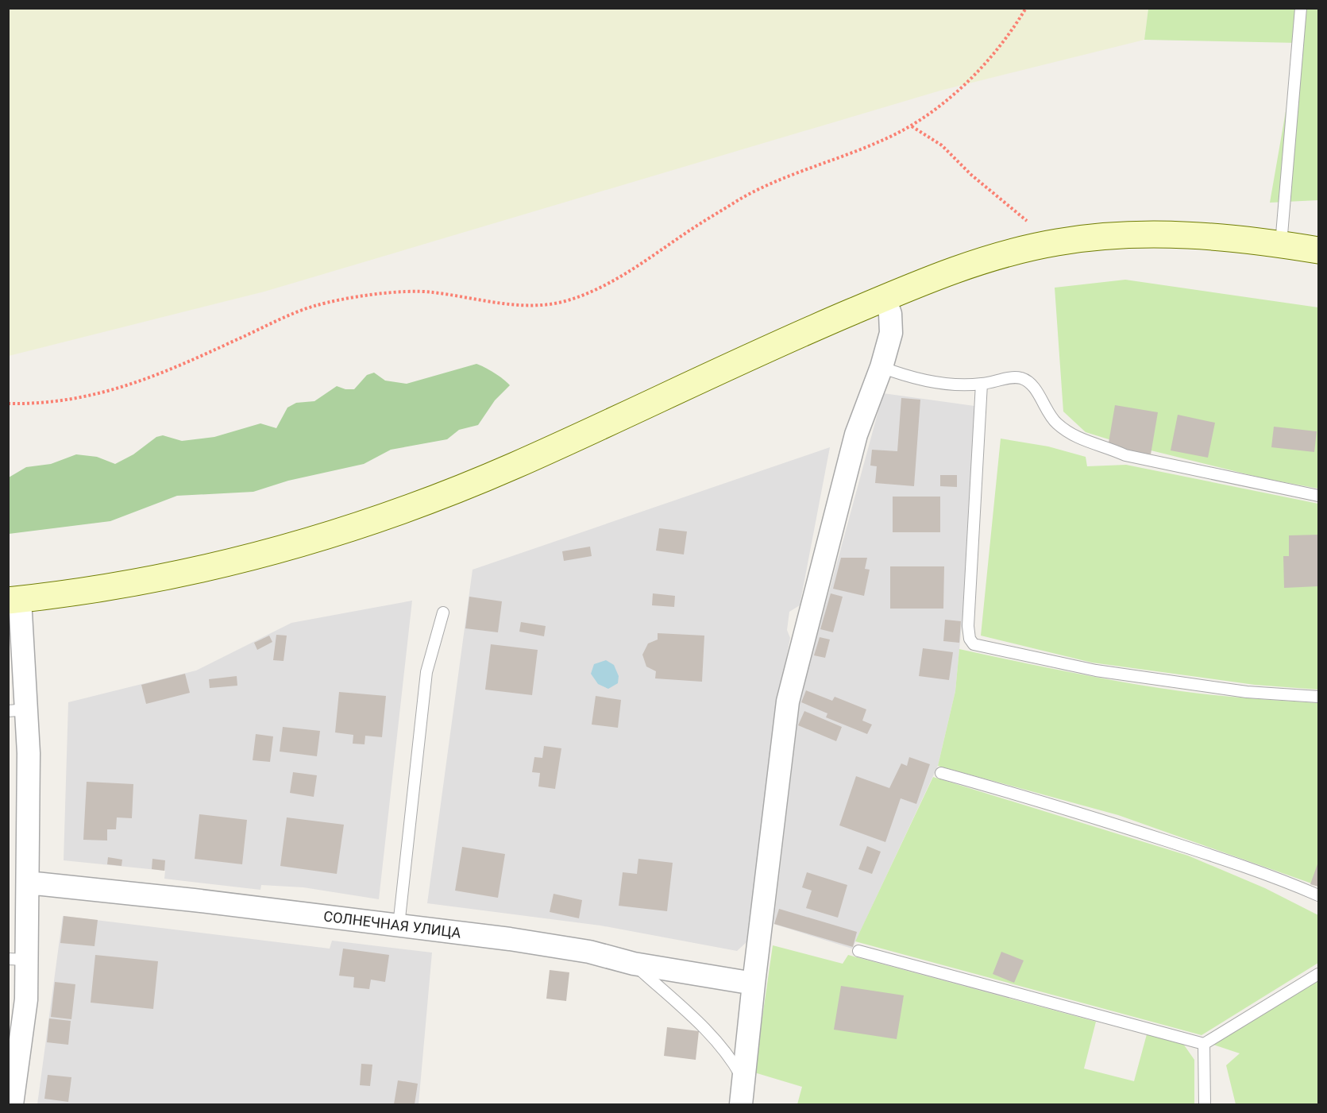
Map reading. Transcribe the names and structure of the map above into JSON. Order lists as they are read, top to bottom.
{
  "streets": {
    "street": ["СОЛНЕЧНАЯ УЛИЦА"]
  }
}
